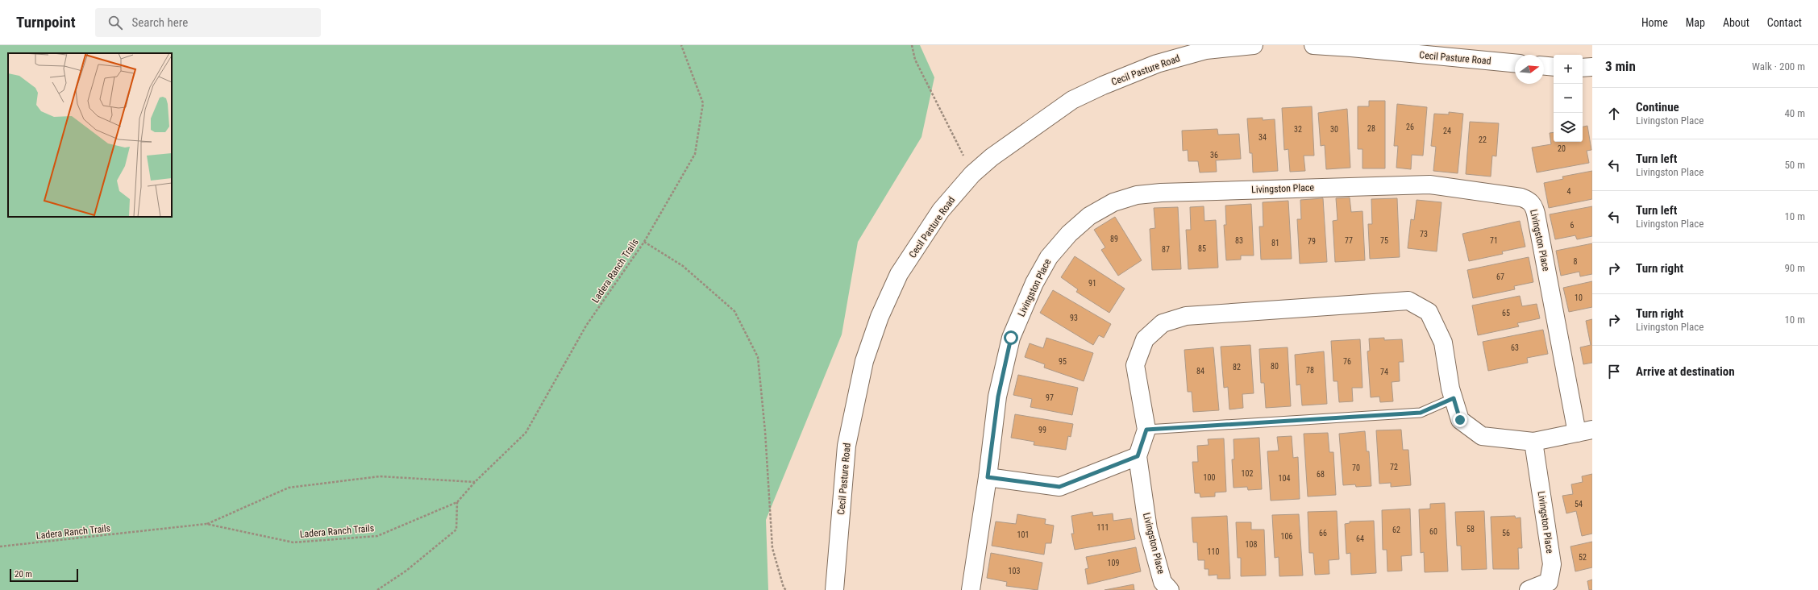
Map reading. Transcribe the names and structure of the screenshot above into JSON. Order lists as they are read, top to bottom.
{
  "streets": {
    "street": ["Cecil Pasture Road", "Livingston Place"],
    "path": ["Ladera Ranch Trails"]
  },
  "house_numbers": [
    "26",
    "28",
    "32",
    "30",
    "24",
    "34",
    "22",
    "20",
    "36",
    "4",
    "6",
    "73",
    "89",
    "83",
    "77",
    "75",
    "71",
    "79",
    "81",
    "85",
    "87",
    "8",
    "67",
    "91",
    "10",
    "65",
    "93",
    "63",
    "95",
    "76",
    "80",
    "82",
    "78",
    "84",
    "74",
    "97",
    "99",
    "72",
    "70",
    "102",
    "68",
    "100",
    "104",
    "54",
    "111",
    "58",
    "62",
    "60",
    "66",
    "56",
    "101",
    "106",
    "64",
    "108",
    "110",
    "52",
    "109",
    "103"
  ],
  "scale_bar": "20 m",
  "north": "right",
  "page": {
    "header": "Turnpoint",
    "search": "Search here",
    "nav": [
      "Home",
      "Map",
      "About",
      "Contact"
    ],
    "heading": ["3 min", "Walk · 200 m"],
    "map_buttons": ["+", "−"],
    "list": [
      ["Continue", "Livingston Place", "40 m"],
      ["Turn left", "Livingston Place", "50 m"],
      ["Turn left", "Livingston Place", "10 m"],
      ["Turn right", "90 m"],
      ["Turn right", "Livingston Place", "10 m"],
      "Arrive at destination"
    ],
    "scale": "20 m"
  }
}
